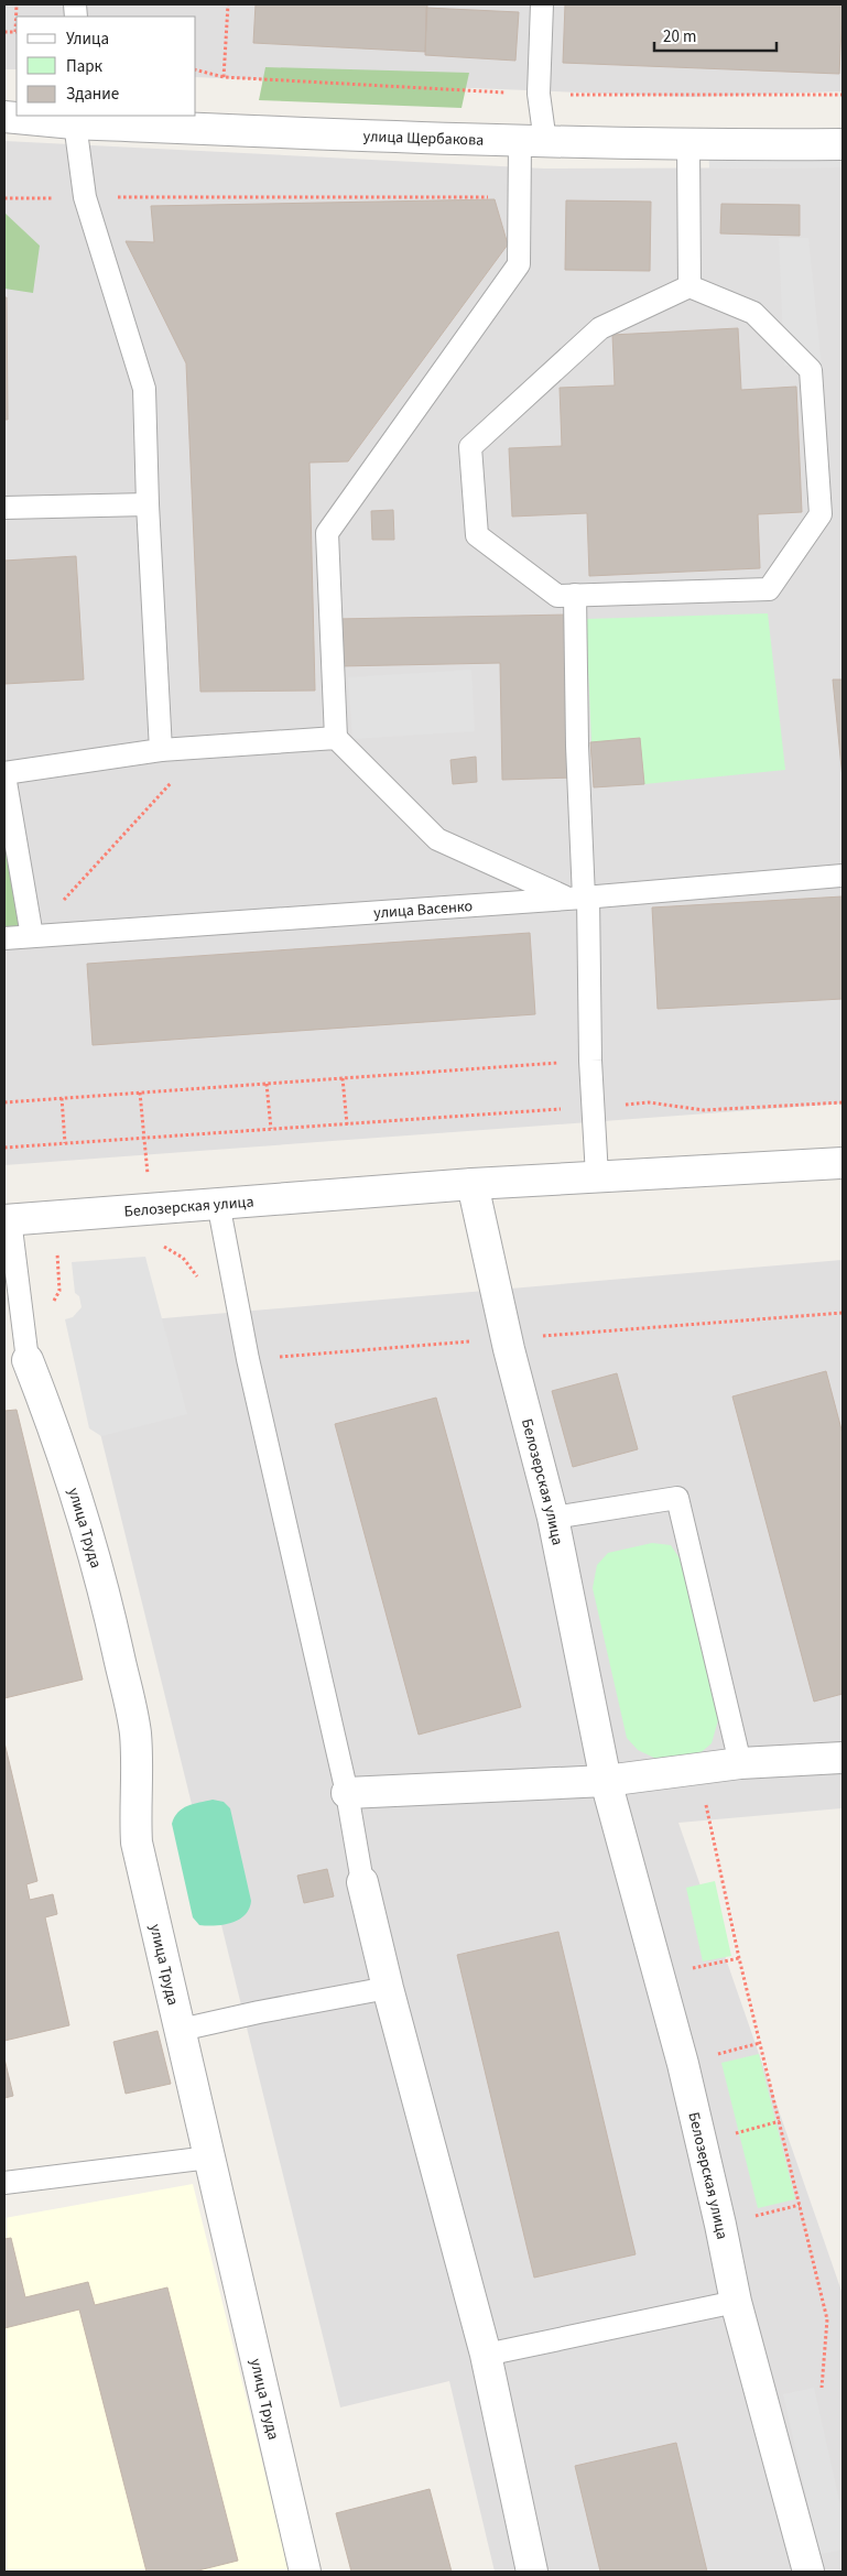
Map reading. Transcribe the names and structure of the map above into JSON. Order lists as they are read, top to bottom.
{
  "streets": {
    "street": ["улица Щербакова", "Белозерская улица", "улица Труда"],
    "lane": ["улица Васенко"]
  },
  "legend": ["Улица", "Парк", "Здание"],
  "scale_bar": "20 m"
}
